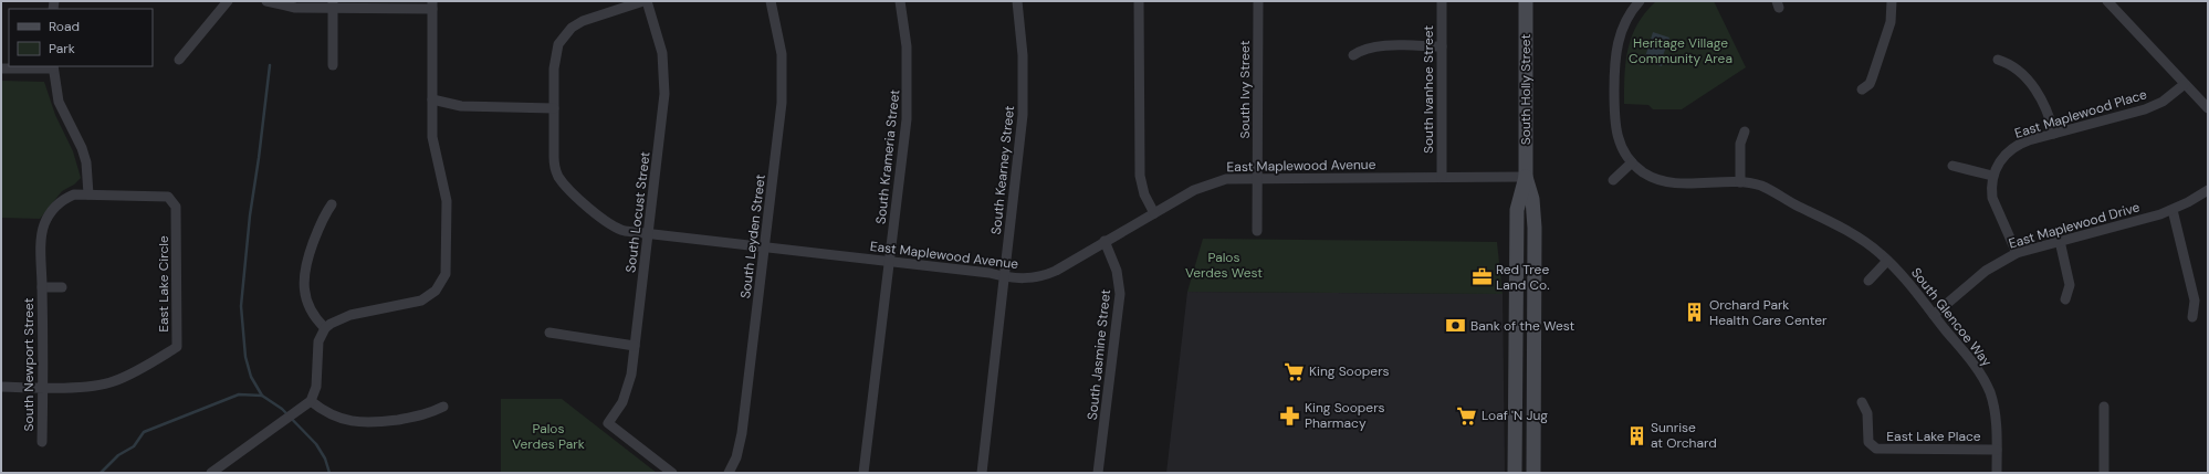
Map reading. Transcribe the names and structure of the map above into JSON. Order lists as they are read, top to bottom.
{
  "streets": {
    "main road": ["South Holly Street"],
    "street": [
      "South Ivy Street",
      "South Ivanhoe Street",
      "East Maplewood Place",
      "South Krameria Street",
      "East Maplewood Avenue",
      "South Kearney Street",
      "South Locust Street",
      "East Maplewood Drive",
      "South Leyden Street",
      "East Lake Circle",
      "South Glencoe Way",
      "South Jasmine Street",
      "South Newport Street",
      "East Lake Place"
    ]
  },
  "crossings": [
    ["South Ivy Street", "East Maplewood Avenue"],
    ["South Ivanhoe Street", "East Maplewood Avenue"],
    ["South Holly Street", "East Maplewood Avenue"],
    ["East Maplewood Place", "East Maplewood Drive"],
    ["South Krameria Street", "East Maplewood Avenue"],
    ["East Maplewood Avenue", "South Kearney Street"],
    ["East Maplewood Avenue", "South Locust Street"],
    ["East Maplewood Avenue", "South Leyden Street"],
    ["East Maplewood Avenue", "South Jasmine Street"],
    ["East Maplewood Drive", "South Glencoe Way"],
    ["East Lake Circle", "South Newport Street"],
    ["South Glencoe Way", "East Lake Place"]
  ],
  "parks": ["Heritage Village Community Area", "Palos Verdes West", "Palos Verdes Park"],
  "places": {
    "office": ["Red Tree Land Co."],
    "building": ["Orchard Park Health Care Center", "Sunrise at Orchard"],
    "bank": ["Bank of the West"],
    "supermarket": ["King Soopers", "Loaf 'N Jug"],
    "pharmacy": ["King Soopers Pharmacy"]
  },
  "legend": ["Road", "Park"]
}
